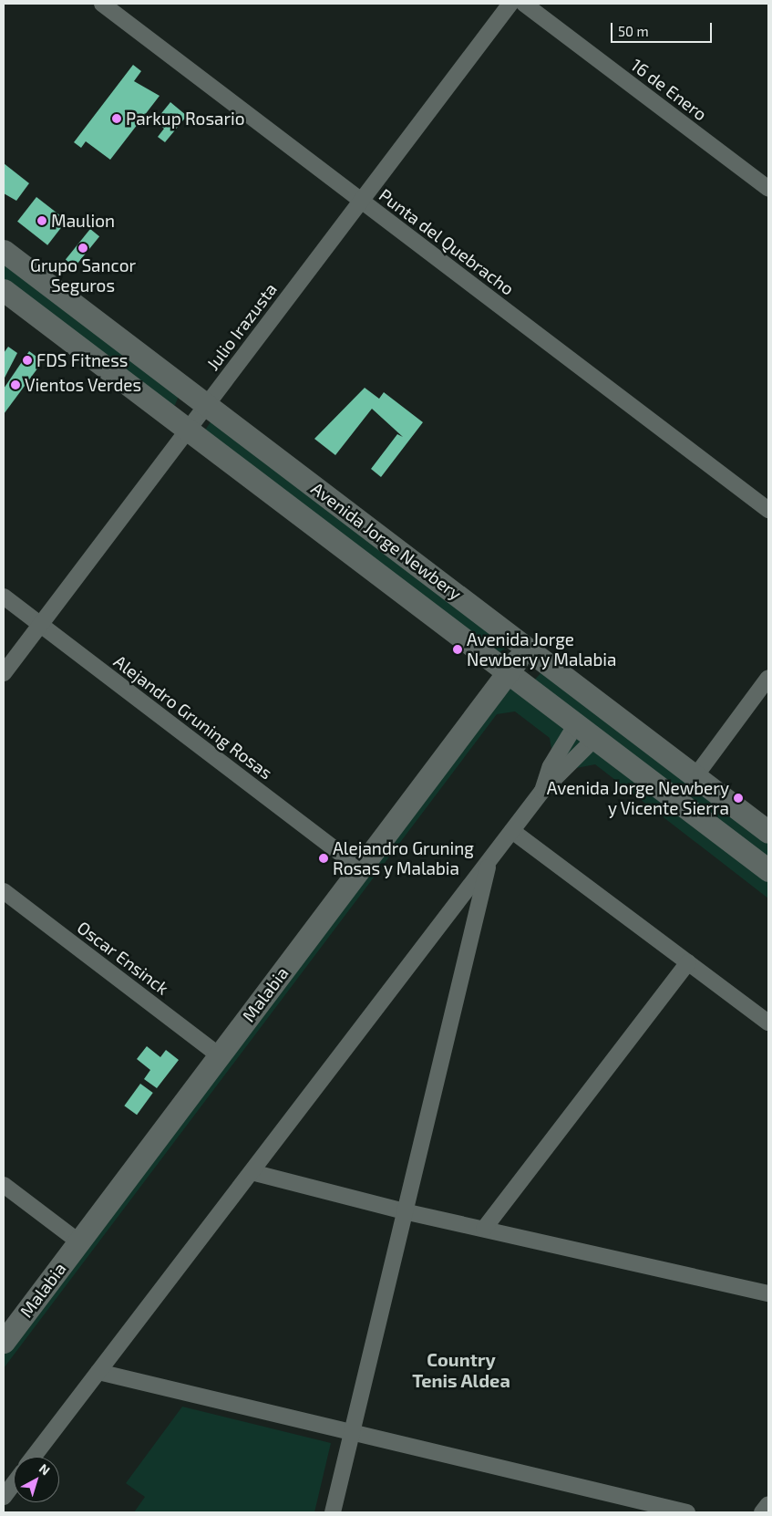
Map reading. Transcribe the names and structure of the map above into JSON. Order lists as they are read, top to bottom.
{
  "streets": {
    "main road": ["Avenida Jorge Newbery", "Malabia"],
    "street": [
      "16 de Enero",
      "Punta del Quebracho",
      "Julio Irazusta",
      "Alejandro Gruning Rosas",
      "Oscar Ensinck"
    ]
  },
  "crossings": [
    ["Punta del Quebracho", "Julio Irazusta"],
    ["Julio Irazusta", "Avenida Jorge Newbery"],
    ["Julio Irazusta", "Alejandro Gruning Rosas"],
    ["Avenida Jorge Newbery", "Malabia"],
    ["Alejandro Gruning Rosas", "Malabia"],
    ["Oscar Ensinck", "Malabia"]
  ],
  "districts": ["Country Tenis Aldea"],
  "places": [
    "Parkup Rosario",
    "Maulion",
    "Grupo Sancor Seguros",
    "FDS Fitness",
    "Vientos Verdes",
    "Avenida Jorge Newbery y Malabia",
    "Avenida Jorge Newbery y Vicente Sierra",
    "Alejandro Gruning Rosas y Malabia"
  ],
  "scale_bar": "50 m",
  "north": "top right"
}
